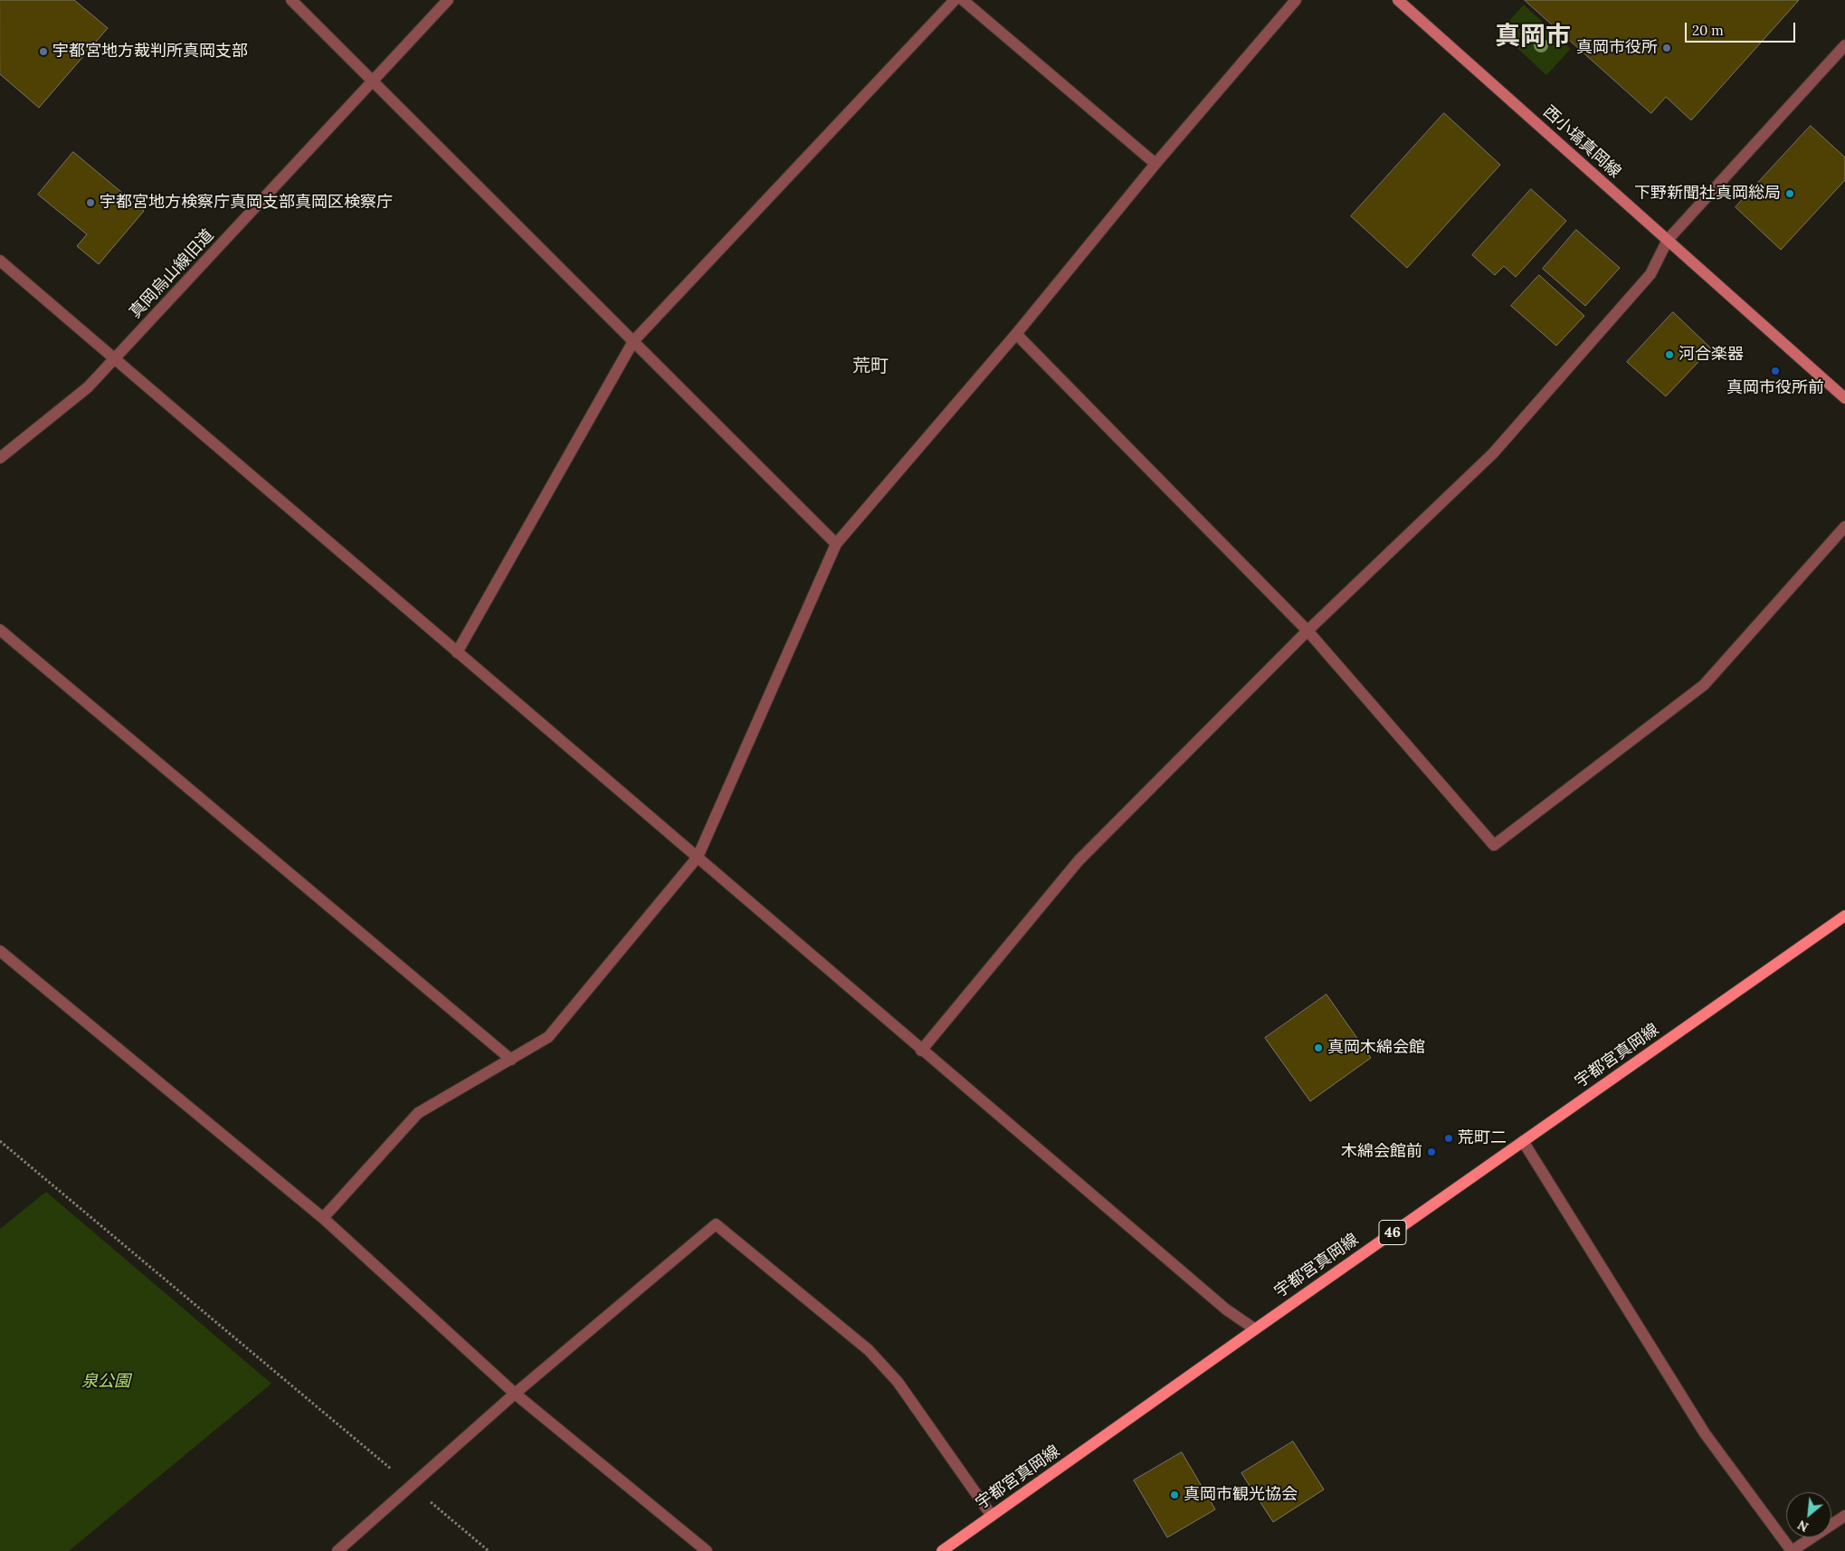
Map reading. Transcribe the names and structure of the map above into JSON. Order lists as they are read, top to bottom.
{
  "streets": {
    "main road": ["西小塙真岡線", "宇都宮真岡線", "46"],
    "street": ["真岡烏山線旧道"]
  },
  "districts": ["真岡市", "荒町"],
  "parks": ["泉公園"],
  "places": [
    "真岡市役所",
    "宇都宮地方裁判所真岡支部",
    "下野新聞社真岡総局",
    "宇都宮地方検察庁真岡支部真岡区検察庁",
    "河合楽器",
    "真岡市役所前",
    "真岡木綿会館",
    "荒町二",
    "木綿会館前",
    "真岡市観光協会"
  ],
  "scale_bar": "20 m",
  "north": "bottom left"
}
